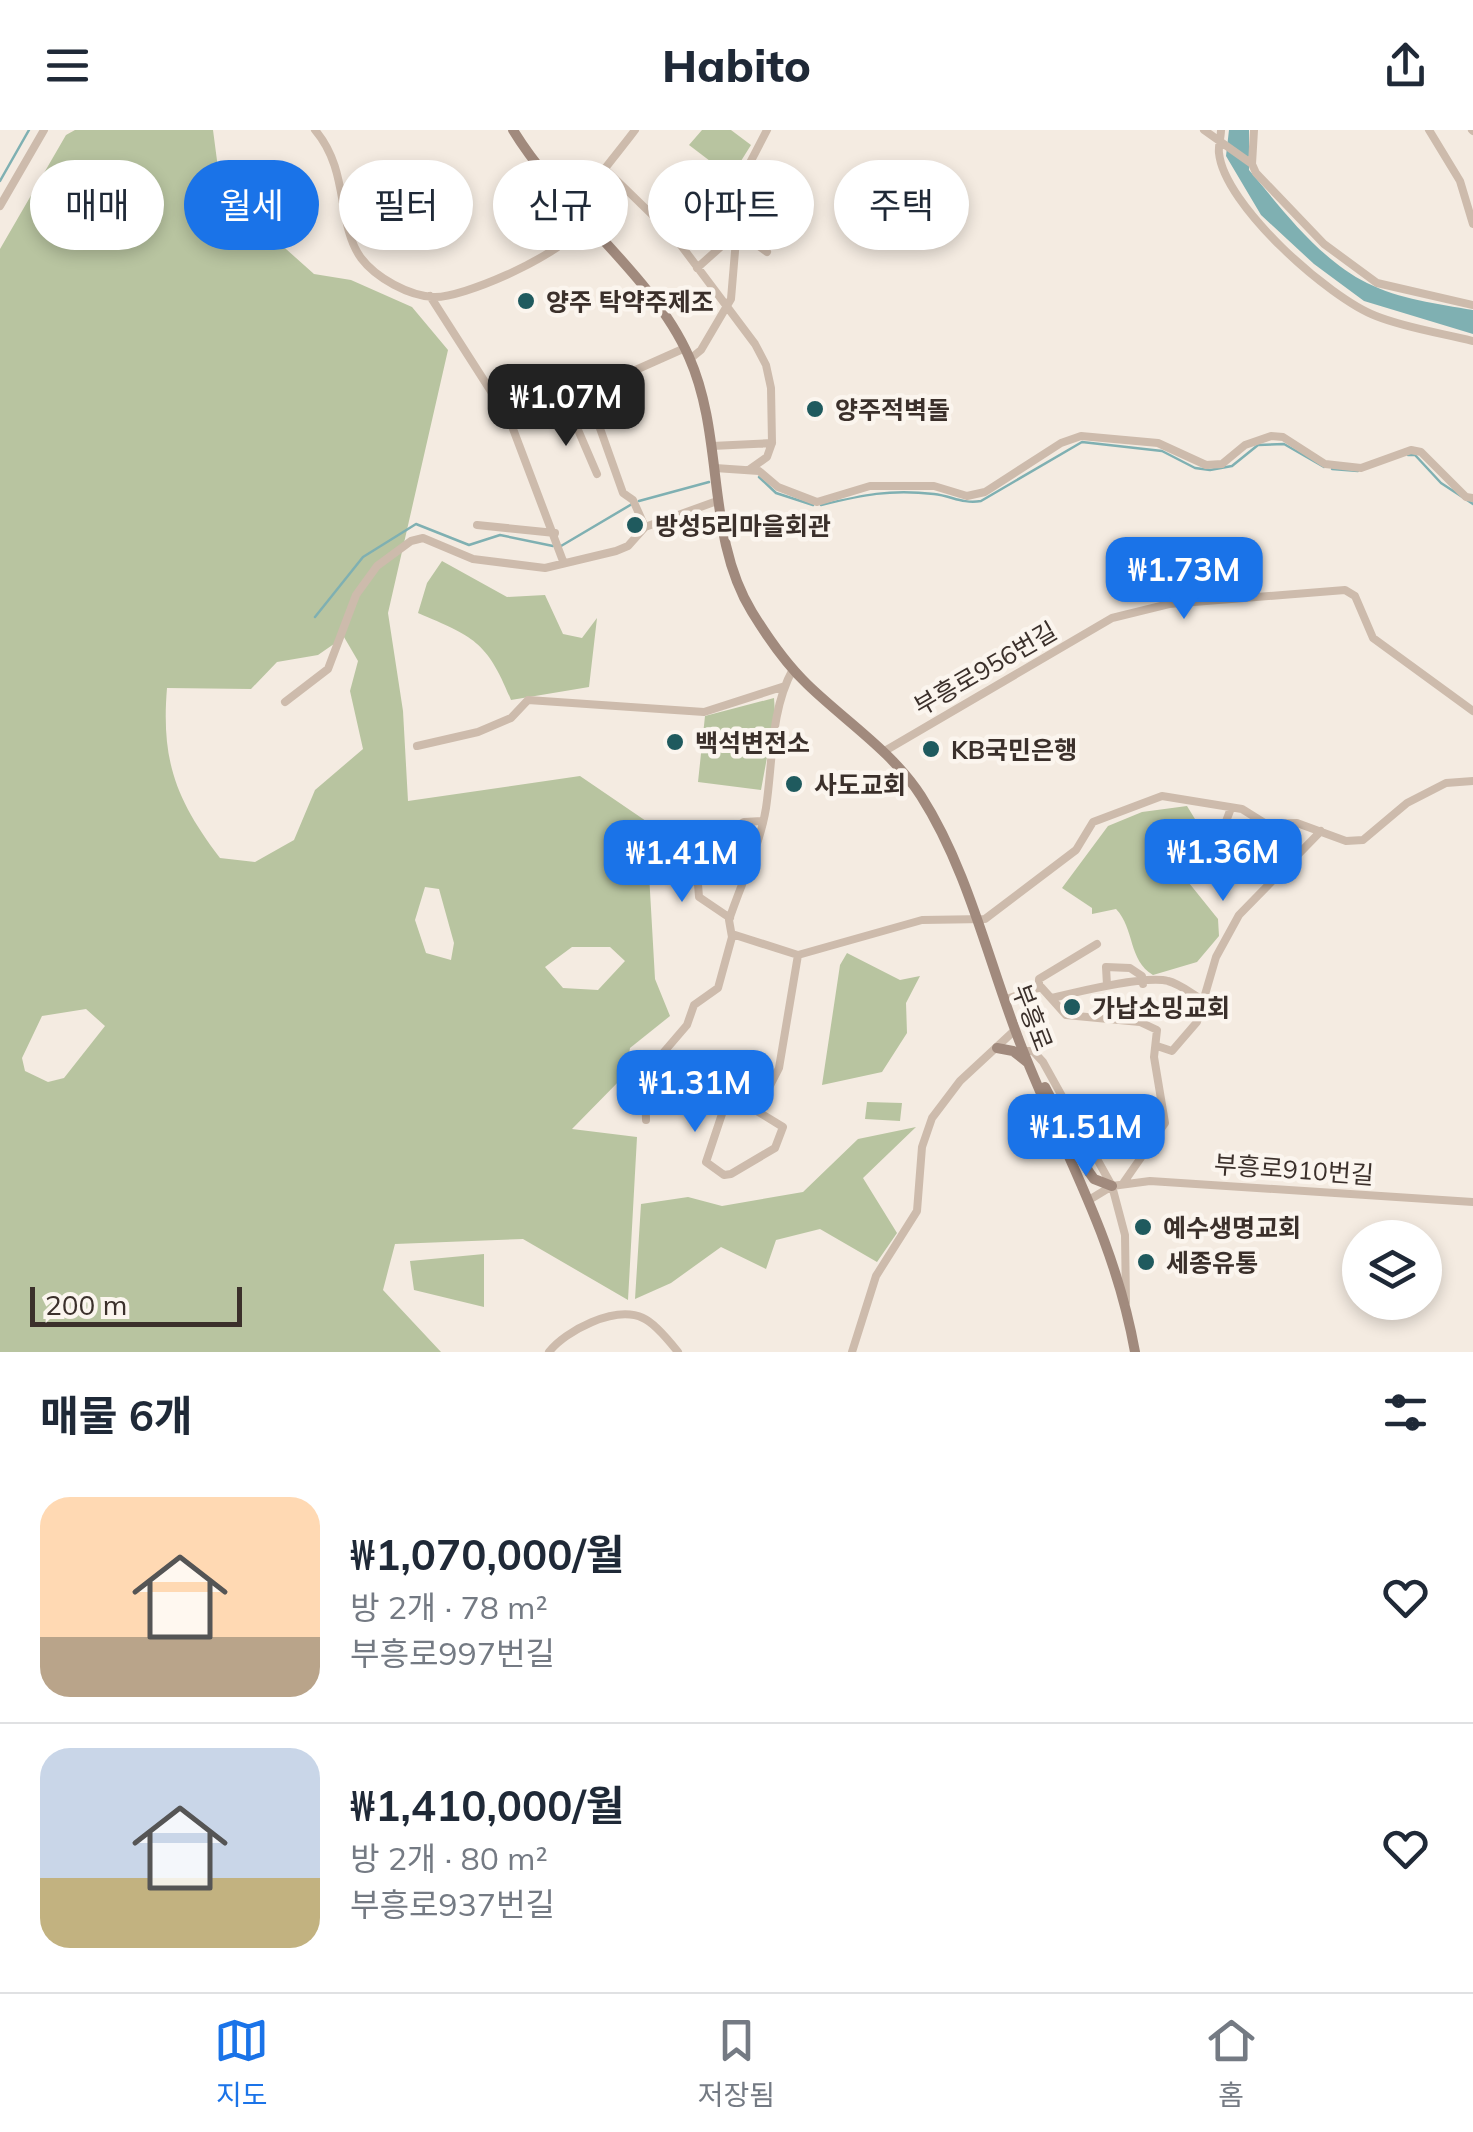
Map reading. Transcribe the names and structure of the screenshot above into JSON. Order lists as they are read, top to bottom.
{
  "streets": {
    "main road": ["부흥로"],
    "street": ["부흥로956번길", "부흥로910번길"]
  },
  "crossings": [
    ["부흥로956번길", "부흥로"]
  ],
  "places": [
    "양주 탁약주제조",
    "양주적벽돌",
    "방성5리마을회관",
    "백석변전소",
    "KB국민은행",
    "사도교회",
    "가납소밍교회",
    "예수생명교회",
    "세종유통"
  ],
  "scale_bar": "200 m",
  "page": {
    "header": "Habito",
    "chip": [
      "매매",
      "월세",
      "필터",
      "신규",
      "아파트",
      "주택"
    ],
    "price": [
      "₩1.07M",
      "₩1.73M",
      "₩1.36M",
      "₩1.41M",
      "₩1.31M",
      "₩1.51M"
    ],
    "scale": "200 m",
    "heading": "매물 6개",
    "list": [
      {
        "name": "₩1,070,000/월",
        "note": "방 2개 · 78 m² · 부흥로997번길"
      },
      {
        "name": "₩1,410,000/월",
        "note": "방 2개 · 80 m² · 부흥로937번길"
      }
    ],
    "tabs": ["지도", "저장됨", "홈"]
  }
}
